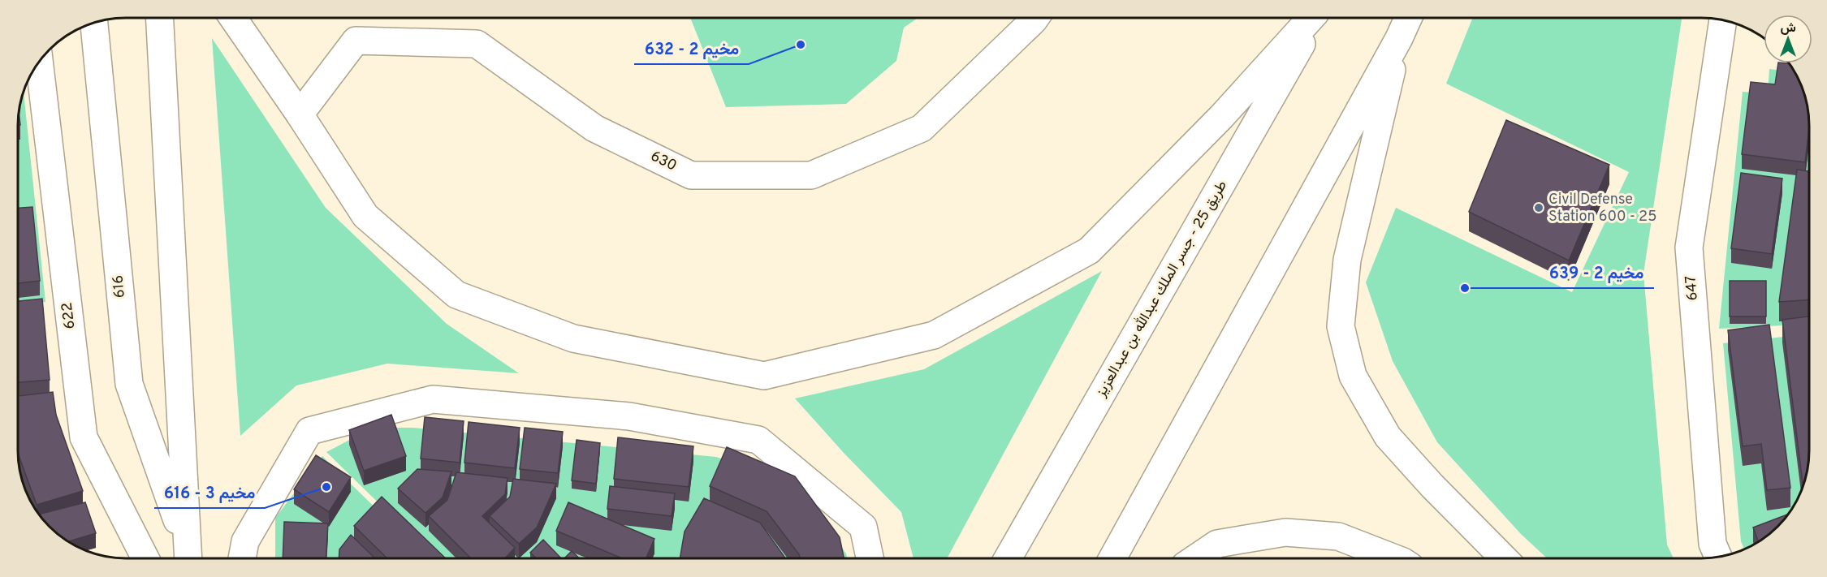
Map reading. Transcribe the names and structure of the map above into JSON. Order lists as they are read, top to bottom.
{
  "streets": {
    "main road": [
      "630",
      "616",
      "647",
      "طريق 25 - جسر الملك عبدالله بن عبدالعزيز",
      "622"
    ]
  },
  "places": [
    "مخيم 2 - 632",
    "Civil Defense Station 600 - 25",
    "مخيم 2 - 639",
    "مخيم 3 - 616"
  ],
  "north": "top"
}
